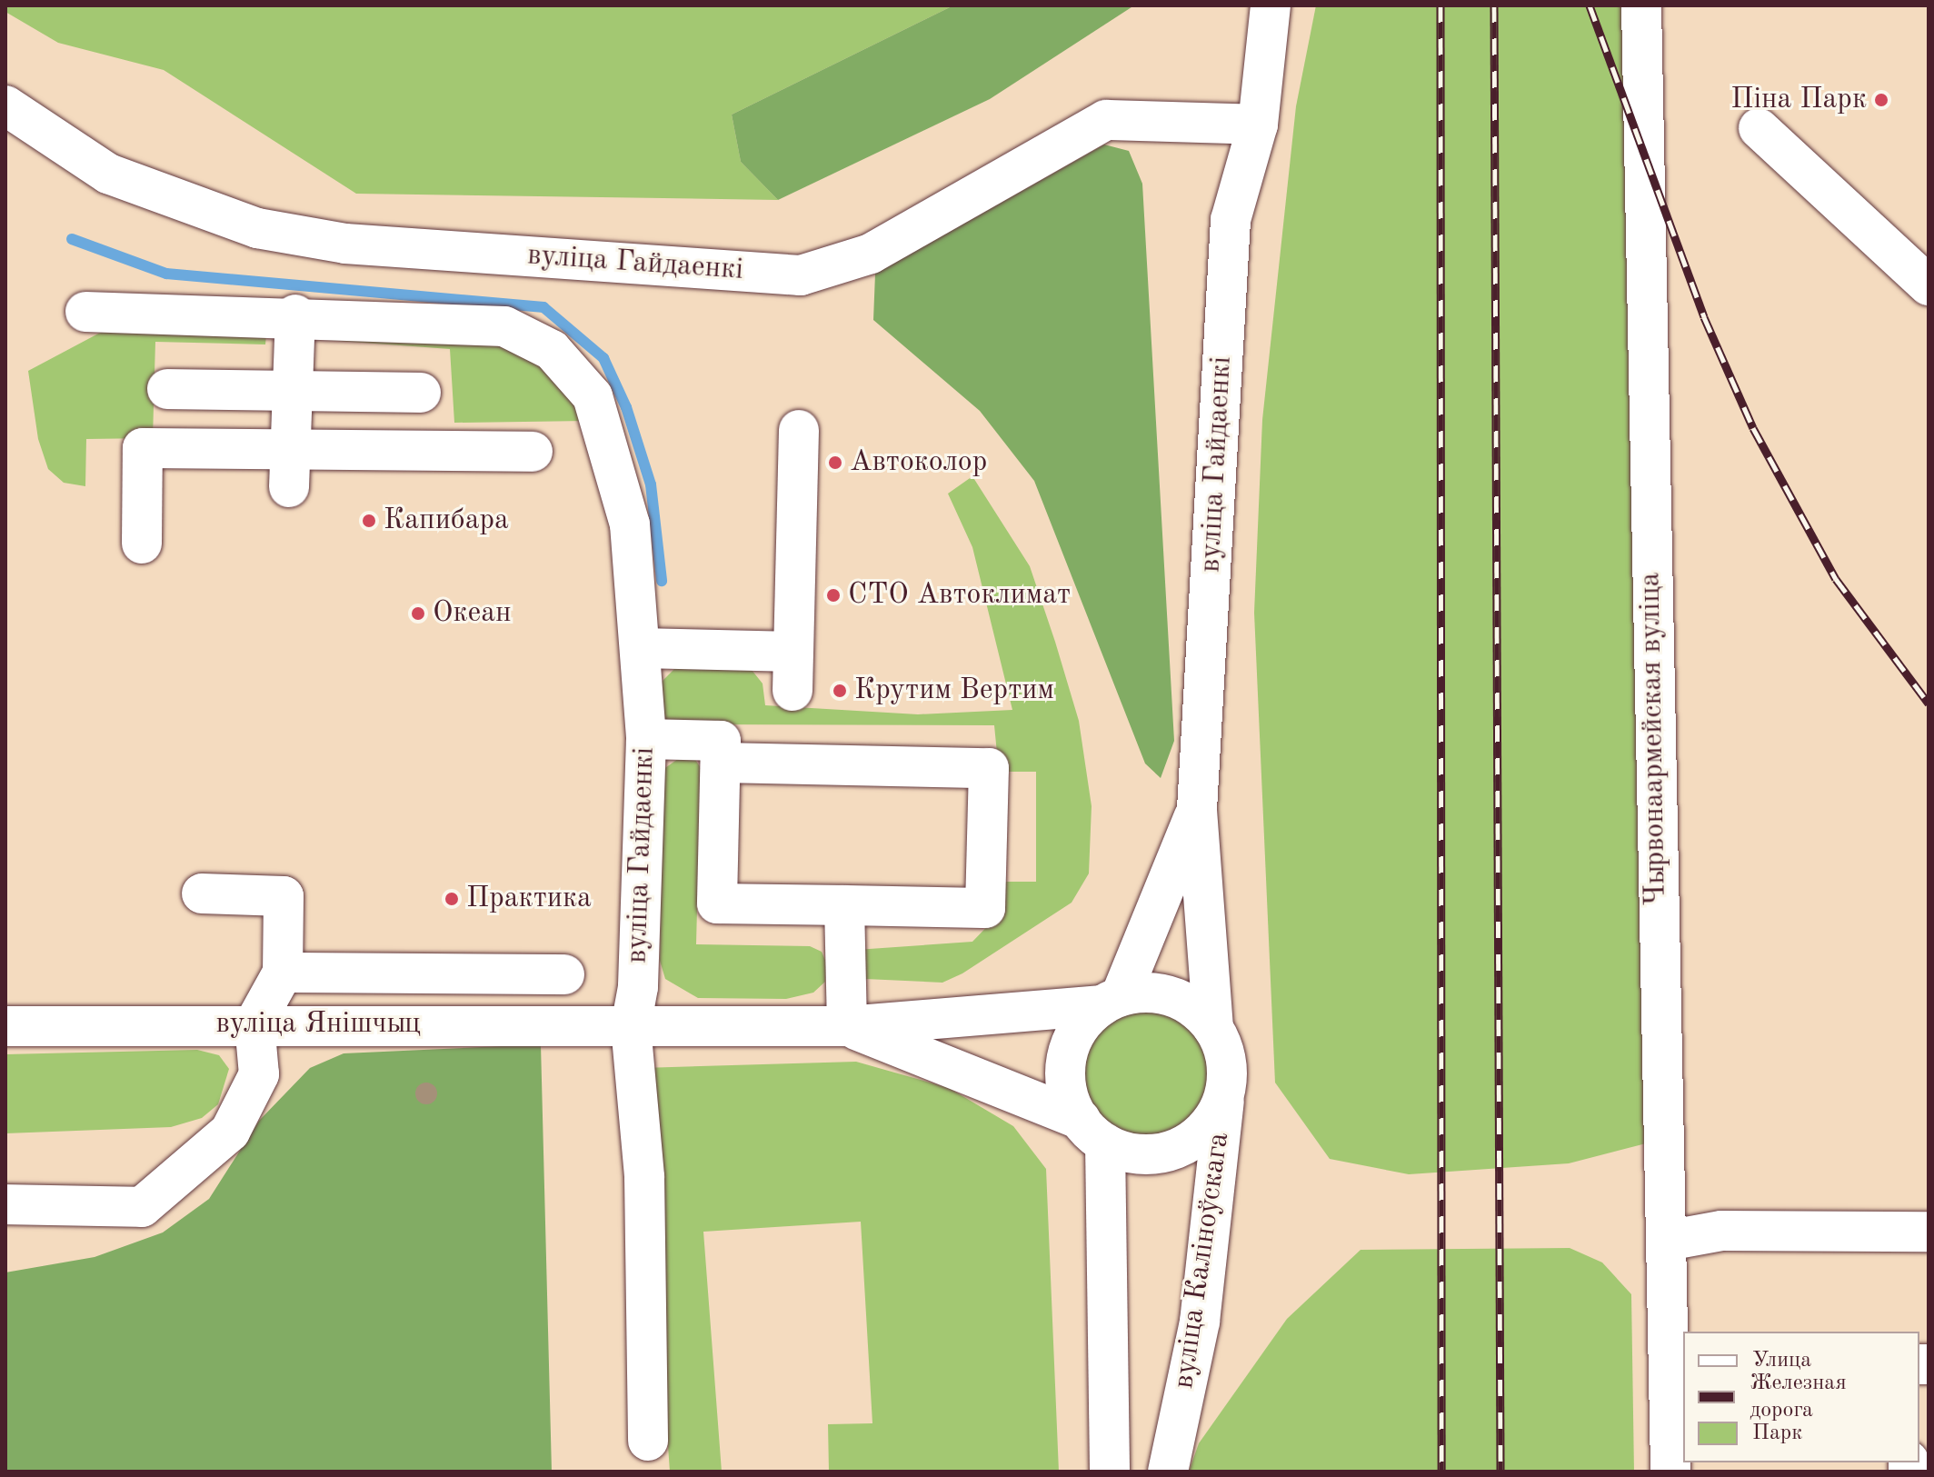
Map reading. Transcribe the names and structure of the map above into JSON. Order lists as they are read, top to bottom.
{
  "streets": {
    "street": [
      "вуліца Гайдаенкі",
      "Чырвонаармейская вуліца",
      "вуліца Янішчыц",
      "вуліца Каліноўскага"
    ]
  },
  "crossings": [
    ["вуліца Гайдаенкі", "вуліца Янішчыц"],
    ["вуліца Гайдаенкі", "вуліца Каліноўскага"],
    ["вуліца Янішчыц", "вуліца Каліноўскага"]
  ],
  "places": [
    "Піна Парк",
    "Автоколор",
    "Капибара",
    "СТО Автоклимат",
    "Океан",
    "Крутим Вертим",
    "Практика"
  ],
  "legend": ["Улица", "Железная дорога", "Парк"]
}
